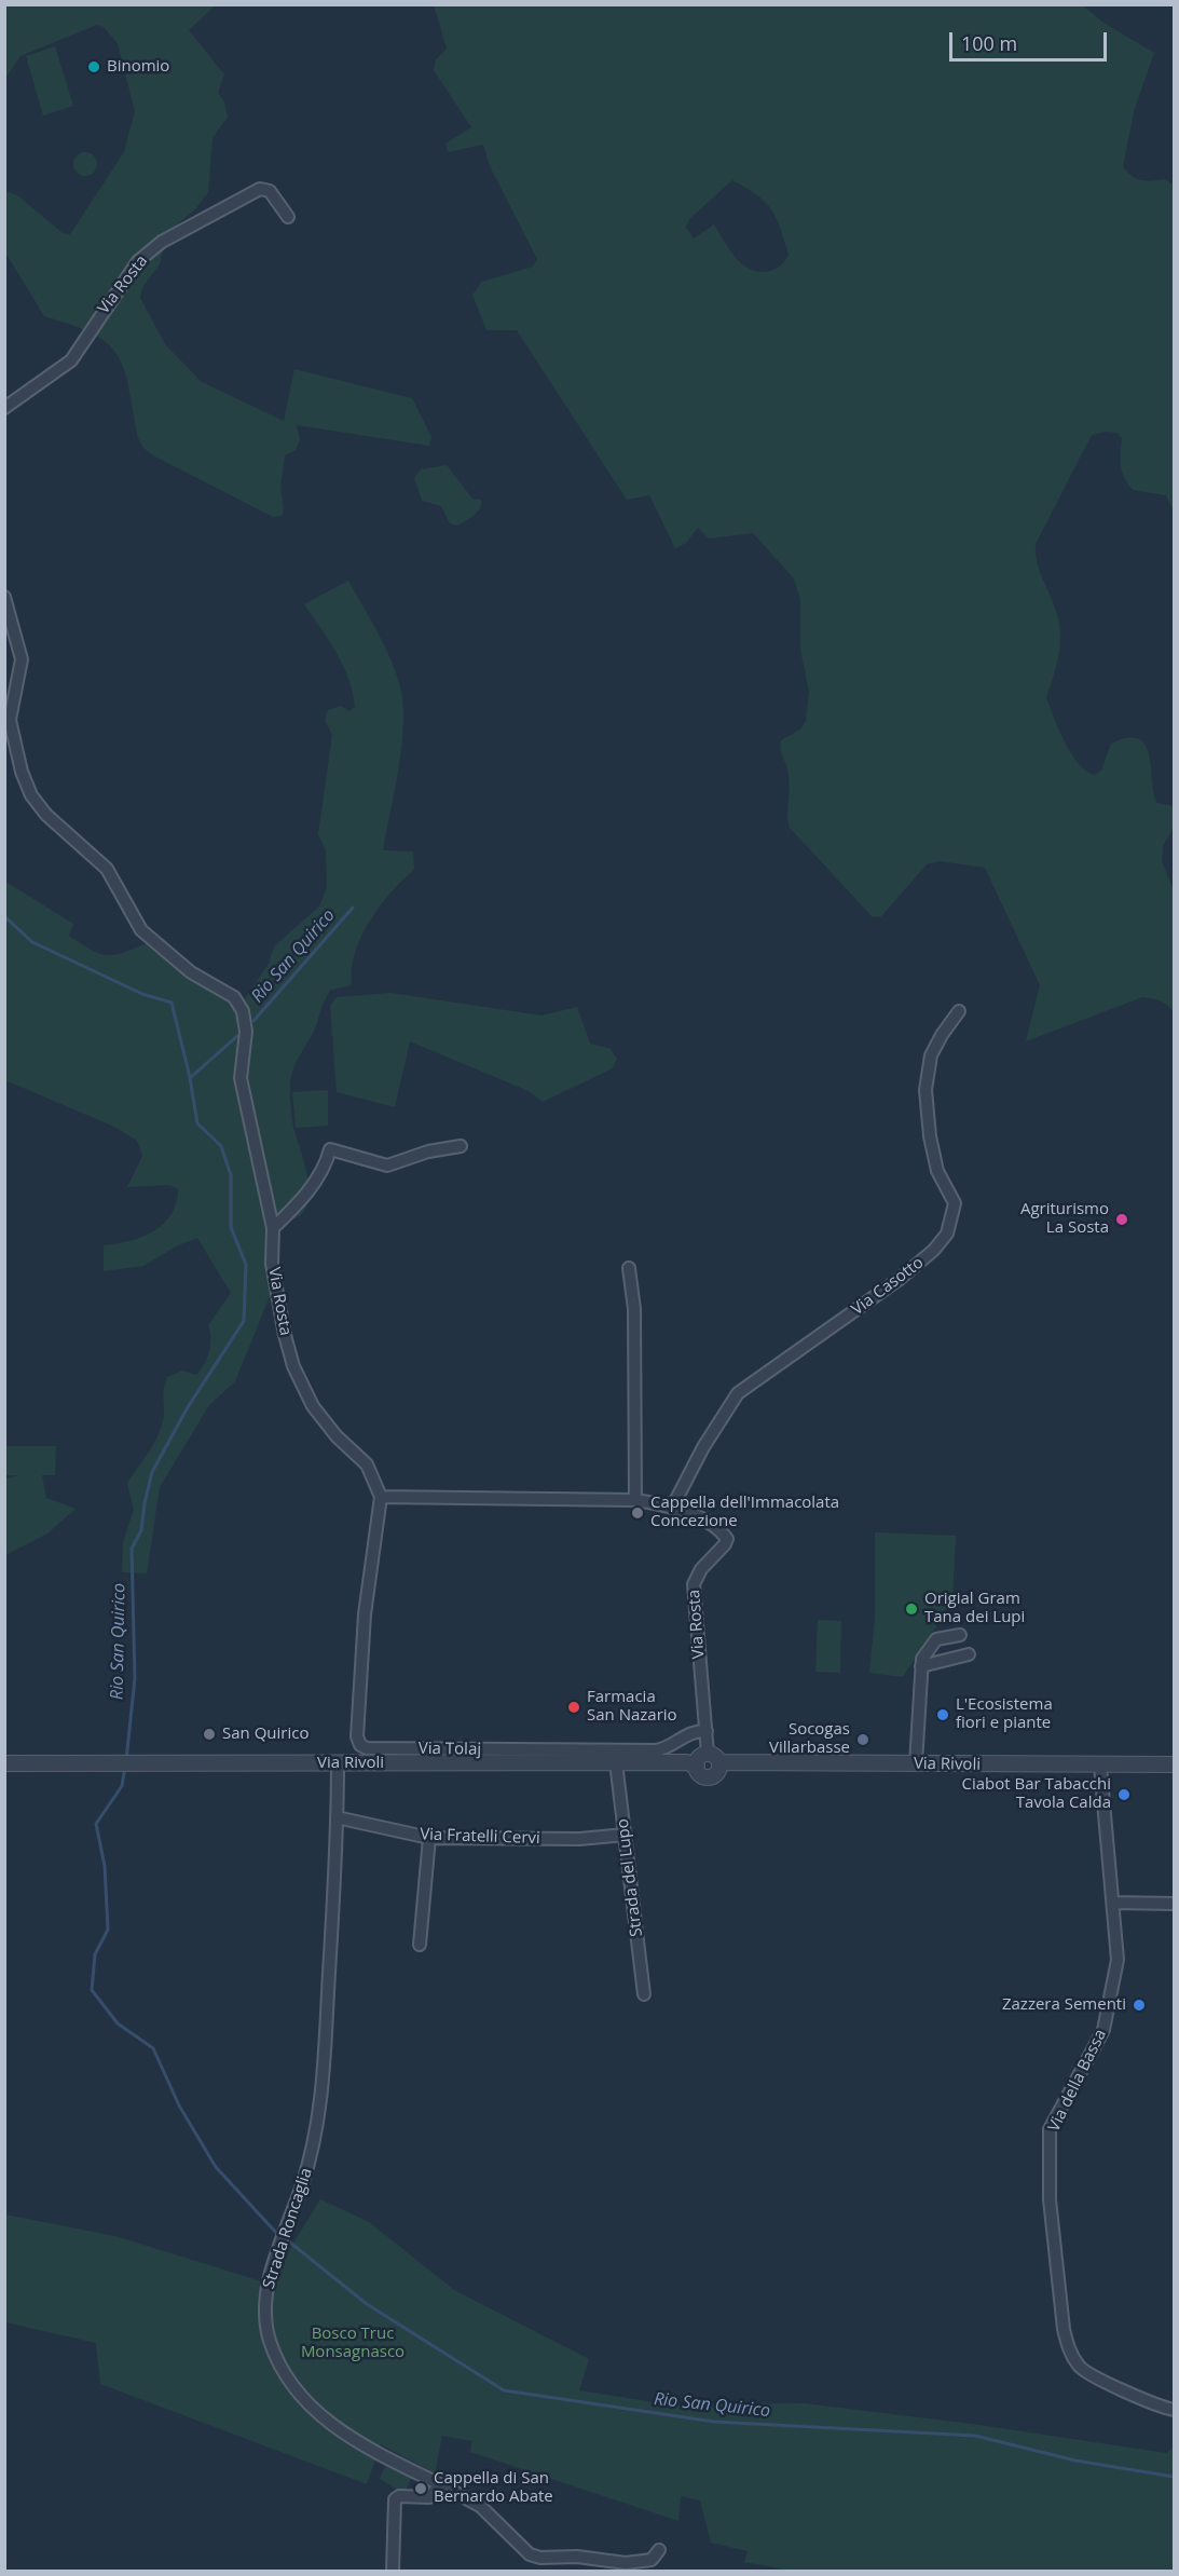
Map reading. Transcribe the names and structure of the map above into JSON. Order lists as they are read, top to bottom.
{
  "streets": {
    "street": [
      "Via Rosta",
      "Via Casotto",
      "Via Tolaj",
      "Via Rivoli",
      "Via Fratelli Cervi",
      "Strada del Lupo",
      "Via della Bassa",
      "Strada Roncaglia"
    ]
  },
  "crossings": [
    ["Via Rosta", "Via Casotto"],
    ["Via Rosta", "Via Tolaj"],
    ["Via Rosta", "Via Rivoli"],
    ["Via Rivoli", "Strada del Lupo"],
    ["Via Rivoli", "Via della Bassa"],
    ["Via Rivoli", "Strada Roncaglia"],
    ["Via Fratelli Cervi", "Strada del Lupo"],
    ["Via Fratelli Cervi", "Strada Roncaglia"]
  ],
  "water": ["Rio San Quirico"],
  "parks": ["Bosco Truc Monsagnasco"],
  "places": [
    "Binomio",
    "Agriturismo La Sosta",
    "Cappella dell'Immacolata Concezione",
    "Origial Gram Tana dei Lupi",
    "Farmacia San Nazario",
    "L'Ecosistema fiori e piante",
    "San Quirico",
    "Socogas Villarbasse",
    "Ciabot Bar Tabacchi Tavola Calda",
    "Zazzera Sementi",
    "Cappella di San Bernardo Abate"
  ],
  "scale_bar": "100 m"
}
